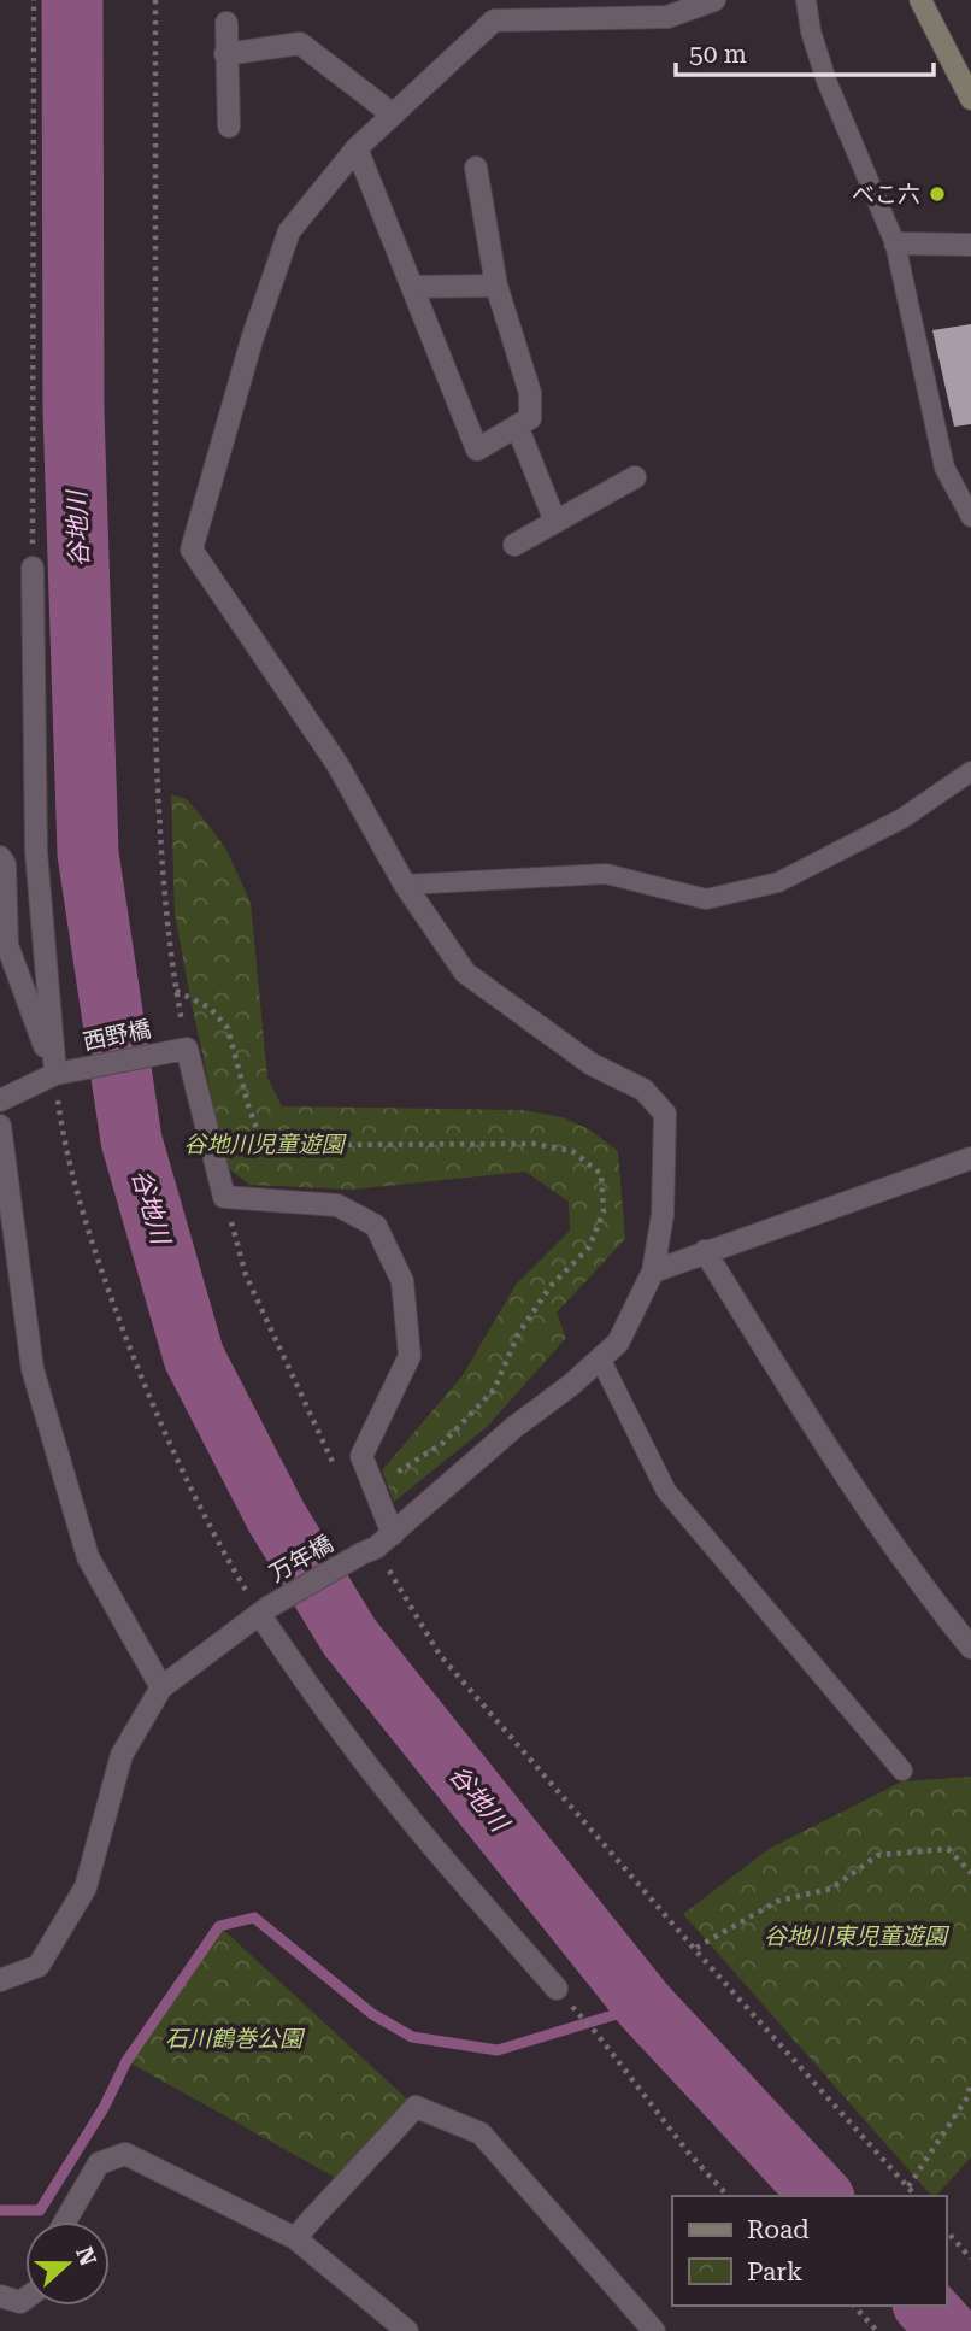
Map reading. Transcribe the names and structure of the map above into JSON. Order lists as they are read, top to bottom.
{
  "streets": {
    "street": ["西野橋", "万年橋"]
  },
  "water": ["谷地川"],
  "parks": ["谷地川児童遊園", "谷地川東児童遊園", "石川鶴巻公園"],
  "places": ["べこ六"],
  "legend": ["Road", "Park"],
  "scale_bar": "50 m",
  "north": "right"
}
